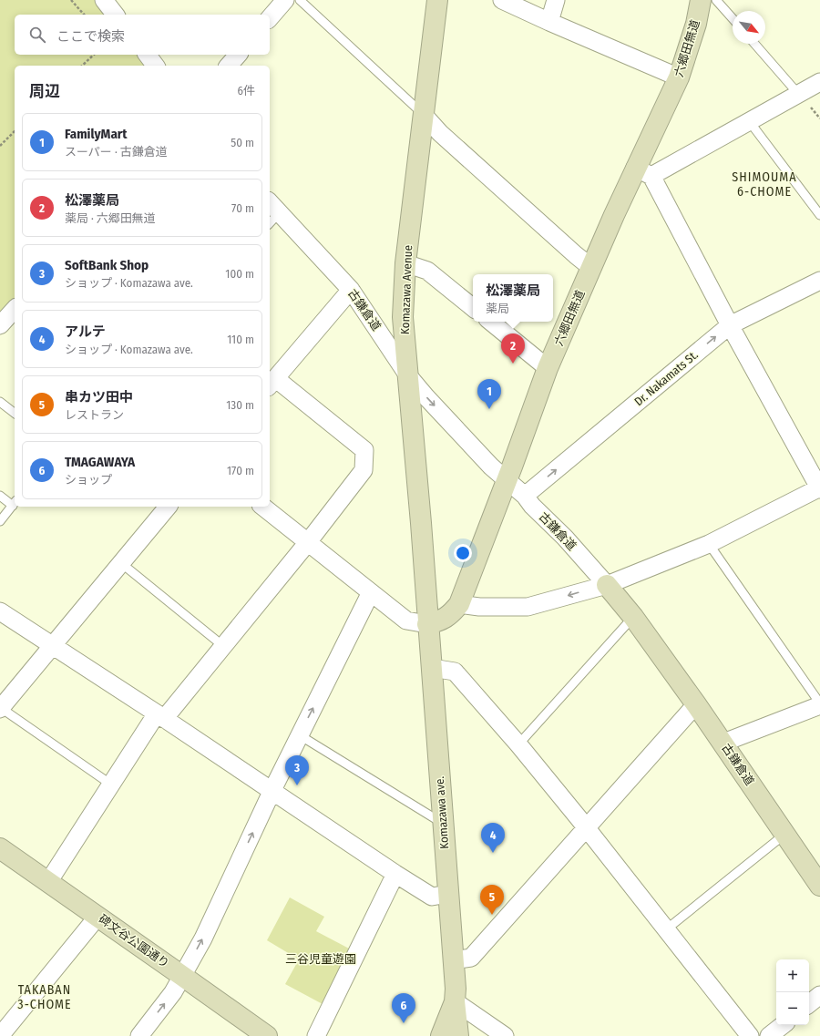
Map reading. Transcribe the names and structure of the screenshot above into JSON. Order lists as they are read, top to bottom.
{
  "streets": {
    "street": [
      "六郷田無道",
      "Komazawa Avenue",
      "古鎌倉道",
      "Dr. Nakamats St.",
      "Komazawa ave.",
      "碑文谷公園通り"
    ]
  },
  "crossings": [
    ["六郷田無道", "Komazawa Avenue"],
    ["六郷田無道", "古鎌倉道"],
    ["六郷田無道", "Komazawa ave."],
    ["Komazawa Avenue", "古鎌倉道"],
    ["Komazawa Avenue", "Komazawa ave."],
    ["古鎌倉道", "Dr. Nakamats St."]
  ],
  "districts": ["SHIMOUMA 6-CHOME", "TAKABAN 3-CHOME"],
  "parks": ["三谷児童遊園"],
  "north": "bottom right",
  "page": {
    "search": "ここで検索",
    "heading": ["周辺", "6件"],
    "list": [
      {
        "mark": "1",
        "name": "FamilyMart",
        "note": "スーパー · 古鎌倉道",
        "value": "50 m"
      },
      {
        "mark": "2",
        "name": "松澤薬局",
        "note": "薬局 · 六郷田無道",
        "value": "70 m"
      },
      {
        "mark": "3",
        "name": "SoftBank Shop",
        "note": "ショップ · Komazawa ave.",
        "value": "100 m"
      },
      {
        "mark": "4",
        "name": "アルテ",
        "note": "ショップ · Komazawa ave.",
        "value": "110 m"
      },
      {
        "mark": "5",
        "name": "串カツ田中",
        "note": "レストラン",
        "value": "130 m"
      },
      {
        "mark": "6",
        "name": "TMAGAWAYA",
        "note": "ショップ",
        "value": "170 m"
      }
    ],
    "popup": ["松澤薬局", "薬局"],
    "pins": [
      "2",
      "1",
      "3",
      "4",
      "5",
      "6"
    ],
    "map_buttons": ["+", "−"]
  }
}
